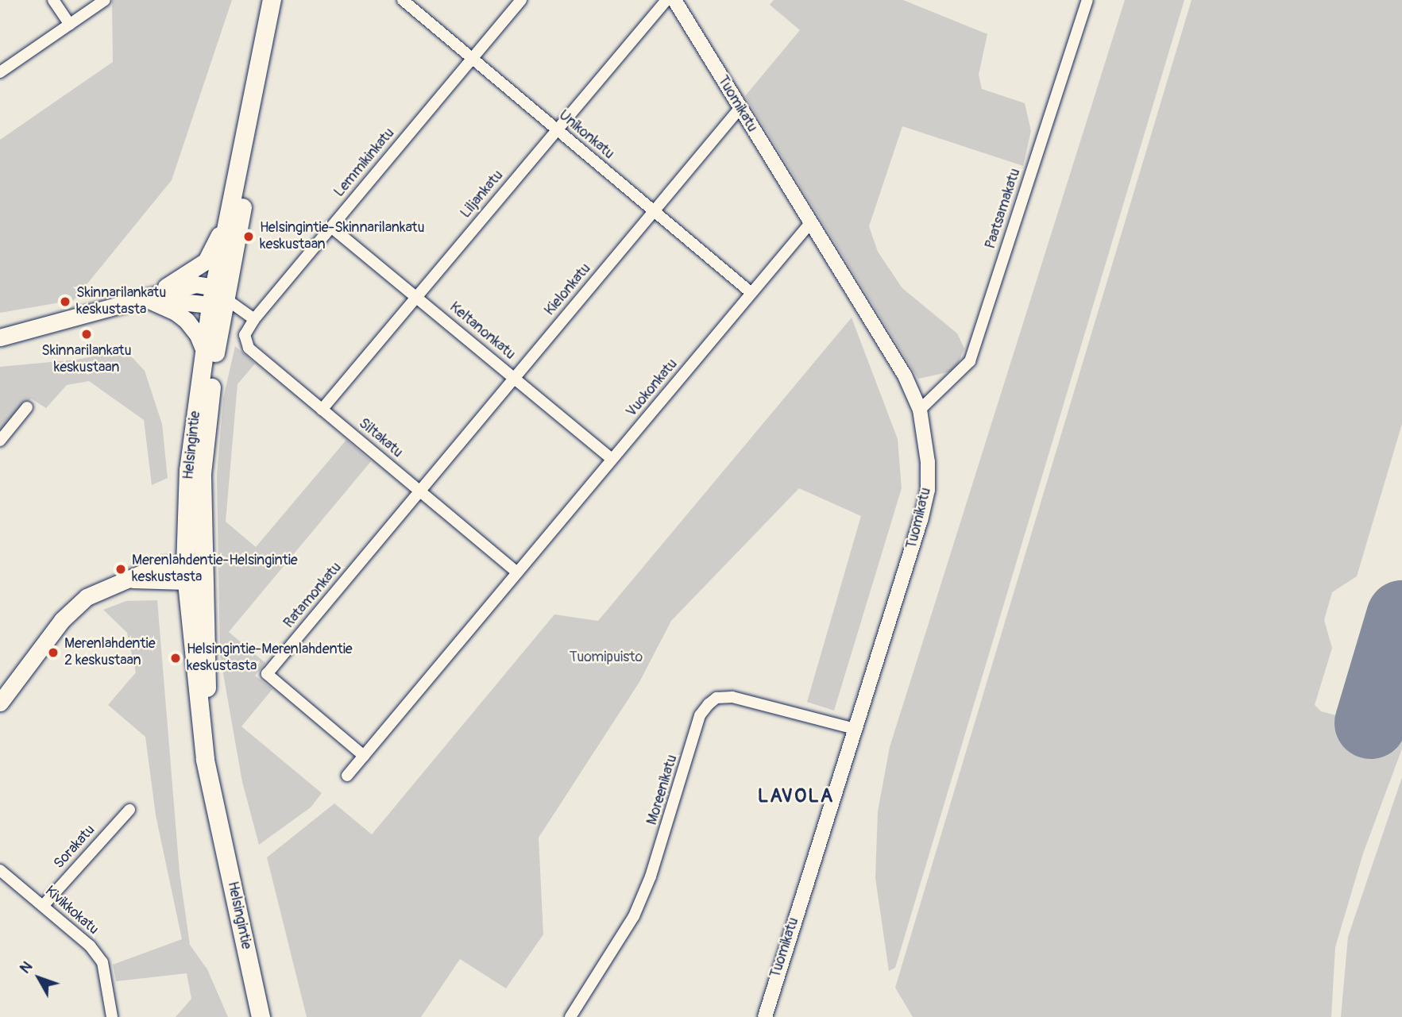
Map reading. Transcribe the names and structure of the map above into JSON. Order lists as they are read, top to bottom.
{
  "streets": {
    "main road": ["Helsingintie"],
    "street": [
      "Tuomikatu",
      "Unikonkatu",
      "Lemmikinkatu",
      "Liljankatu",
      "Paatsamakatu",
      "Kielonkatu",
      "Keltanonkatu",
      "Vuokonkatu",
      "Siltakatu",
      "Ratamonkatu",
      "Moreenikatu",
      "Sorakatu",
      "Kivikkokatu"
    ]
  },
  "crossings": [
    ["Tuomikatu", "Paatsamakatu"],
    ["Tuomikatu", "Kielonkatu"],
    ["Tuomikatu", "Vuokonkatu"],
    ["Tuomikatu", "Moreenikatu"],
    ["Unikonkatu", "Lemmikinkatu"],
    ["Unikonkatu", "Liljankatu"],
    ["Unikonkatu", "Kielonkatu"],
    ["Unikonkatu", "Vuokonkatu"],
    ["Lemmikinkatu", "Keltanonkatu"],
    ["Lemmikinkatu", "Siltakatu"],
    ["Liljankatu", "Keltanonkatu"],
    ["Liljankatu", "Siltakatu"],
    ["Kielonkatu", "Keltanonkatu"],
    ["Kielonkatu", "Siltakatu"],
    ["Kielonkatu", "Ratamonkatu"],
    ["Keltanonkatu", "Vuokonkatu"],
    ["Vuokonkatu", "Siltakatu"],
    ["Siltakatu", "Ratamonkatu"],
    ["Sorakatu", "Kivikkokatu"]
  ],
  "districts": ["LAVOLA"],
  "parks": ["Tuomipuisto"],
  "places": [
    "Helsingintie-Skinnarilankatu keskustaan",
    "Skinnarilankatu keskustasta",
    "Skinnarilankatu keskustaan",
    "Merenlahdentie-Helsingintie keskustasta",
    "Merenlahdentie 2 keskustaan",
    "Helsingintie-Merenlahdentie keskustasta"
  ],
  "north": "top left"
}
